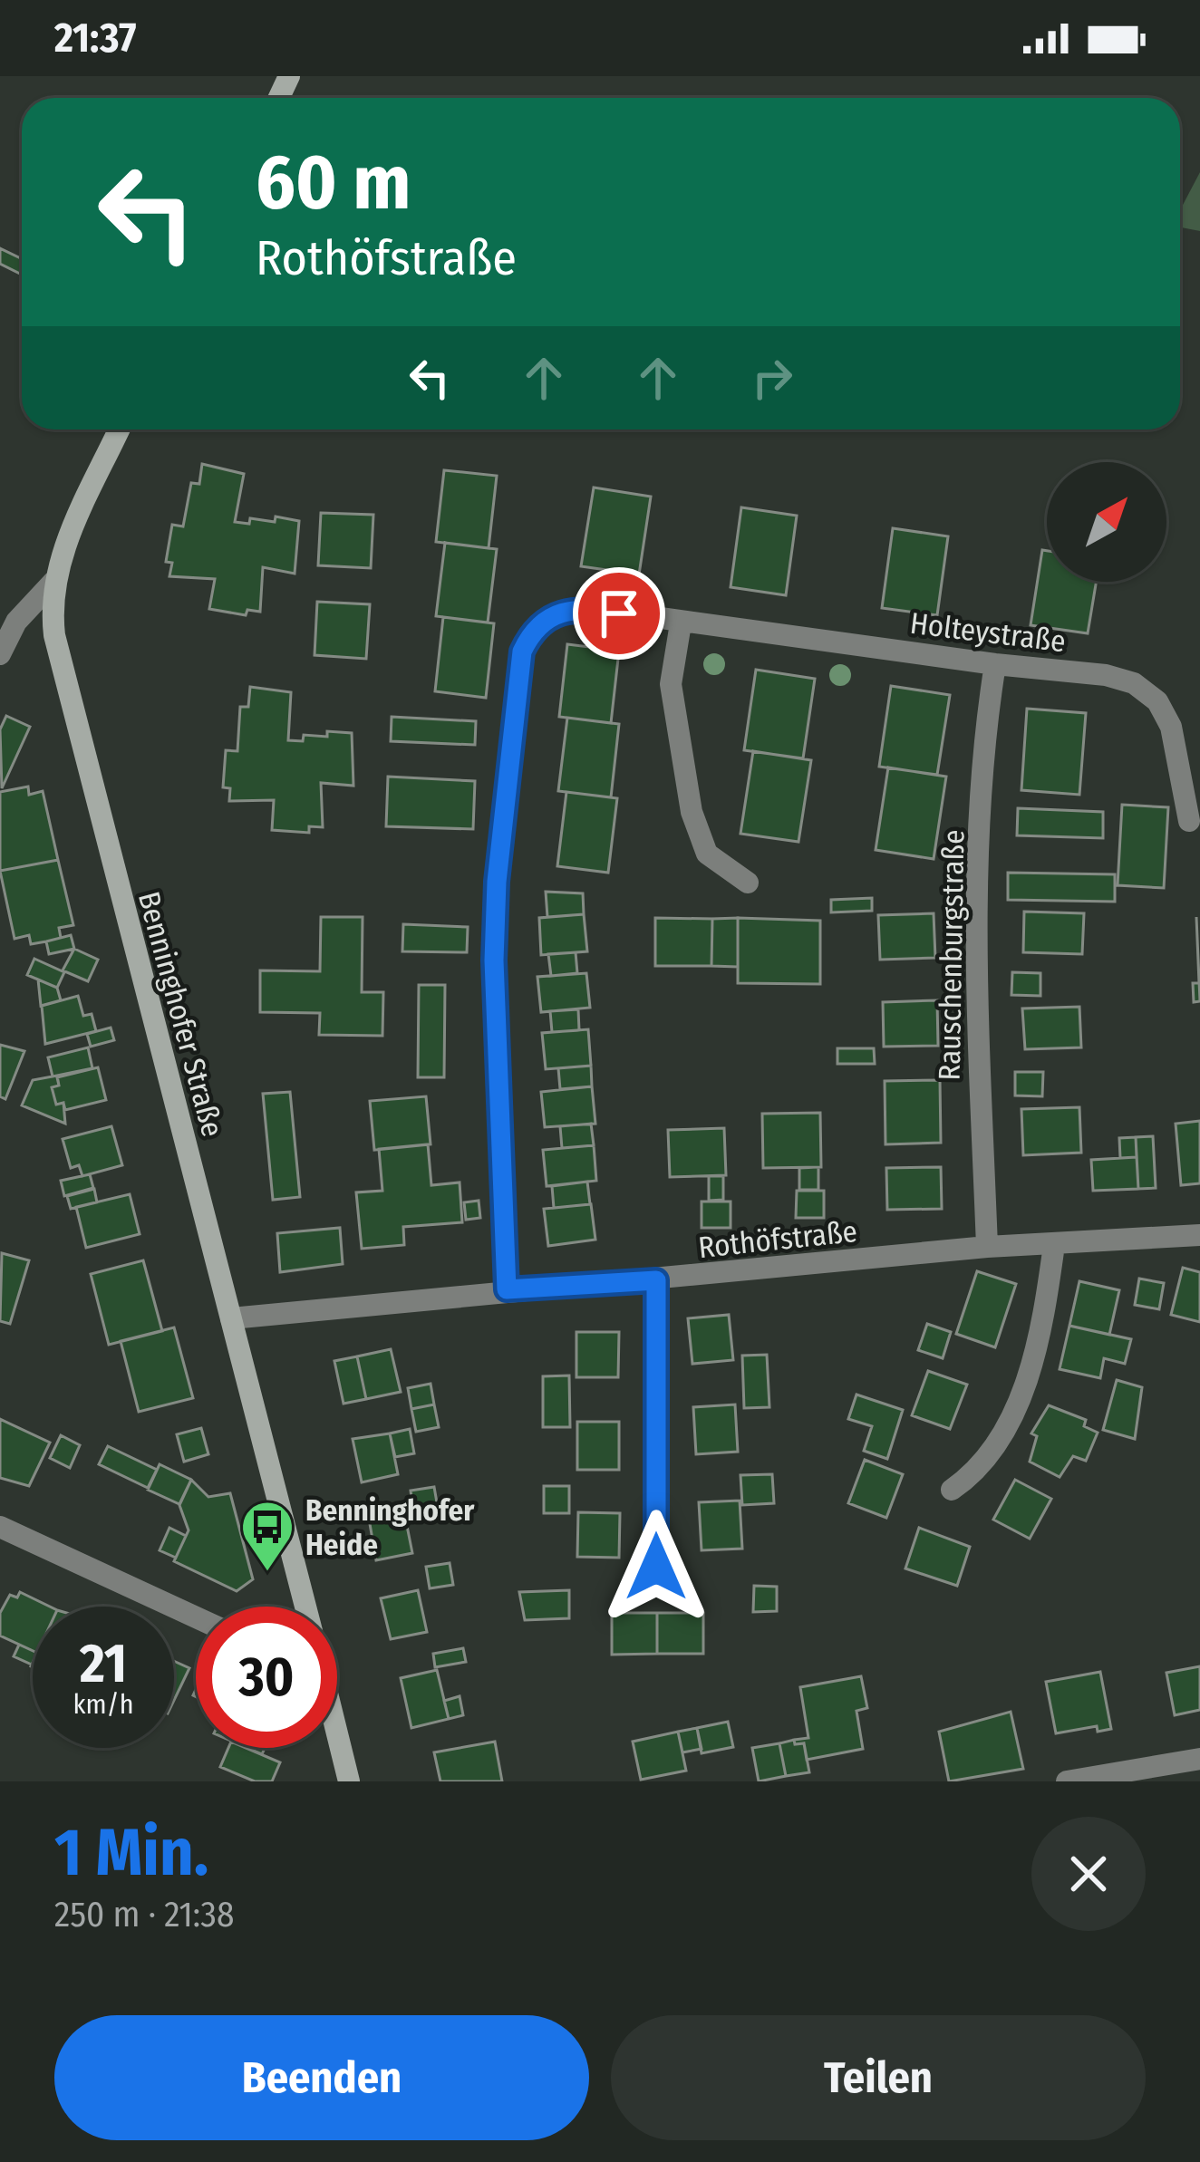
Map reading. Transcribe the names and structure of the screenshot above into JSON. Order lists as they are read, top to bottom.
{
  "streets": {
    "main road": ["Benninghofer Straße"],
    "street": ["Holteystraße", "Rauschenburgstraße", "Rothöfstraße"]
  },
  "crossings": [
    ["Holteystraße", "Rauschenburgstraße"],
    ["Holteystraße", "Rothöfstraße"],
    ["Rauschenburgstraße", "Rothöfstraße"],
    ["Benninghofer Straße", "Rothöfstraße"]
  ],
  "places": {
    "bus stop": ["Benninghofer Heide"]
  },
  "north": "top right",
  "page": {
    "status": "21:37",
    "turn": ["60 m", "Rothöfstraße"],
    "speed": "21 km/h",
    "limit": "30",
    "heading": ["1 Min.", "250 m · 21:38"],
    "buttons": ["Beenden", "Teilen"]
  }
}
